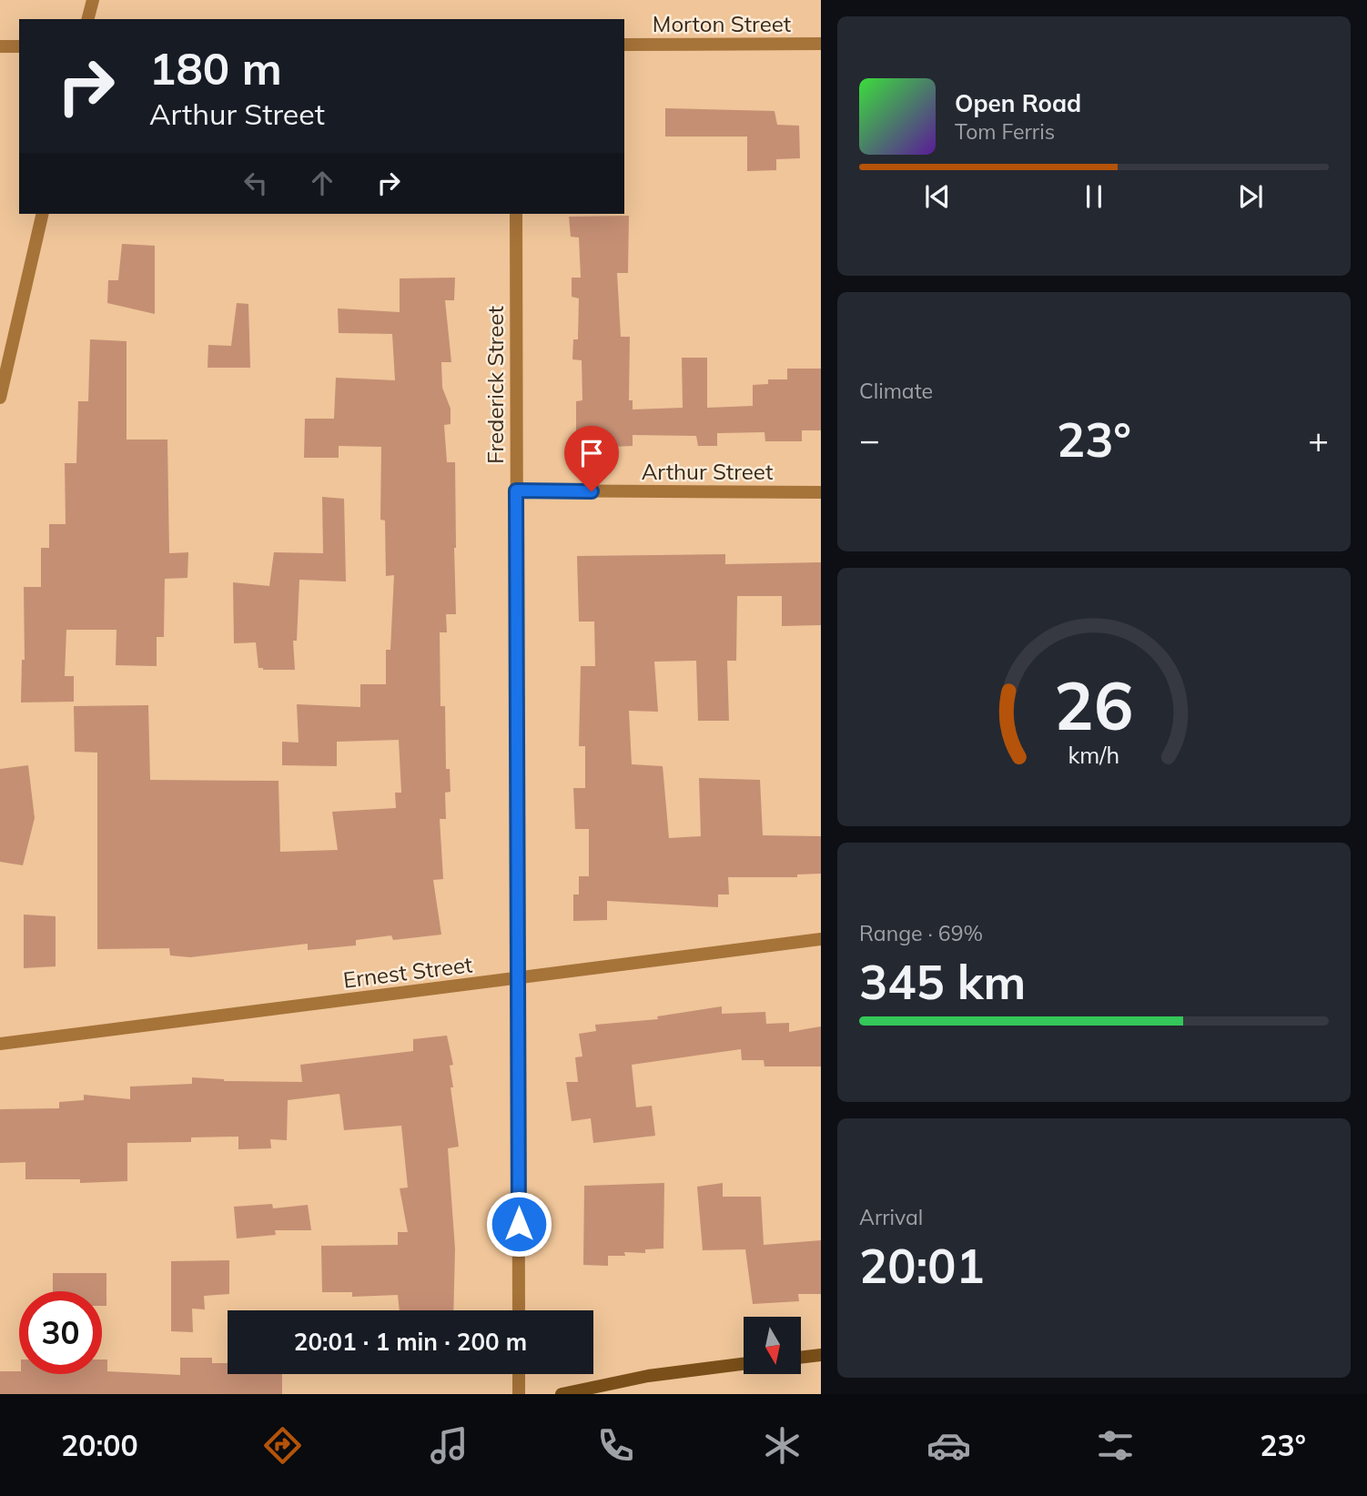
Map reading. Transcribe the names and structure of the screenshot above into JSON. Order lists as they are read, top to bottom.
{
  "streets": {
    "street": [
      "Morton Street",
      "Frederick Street",
      "Arthur Street",
      "Ernest Street"
    ]
  },
  "crossings": [
    ["Frederick Street", "Arthur Street"],
    ["Frederick Street", "Ernest Street"]
  ],
  "north": "bottom",
  "page": {
    "turn": ["180 m", "Arthur Street"],
    "song": ["Open Road", "Tom Ferris"],
    "tile": [
      "Climate",
      ["Range · 69%", "345 km"],
      ["Arrival", "20:01"]
    ],
    "heat": ["−", "23°", "+"],
    "limit": "30",
    "trip": "20:01 · 1 min · 200 m",
    "tabs": ["20:00", "23°"],
    "gauge": ["26", "km/h"]
  }
}
